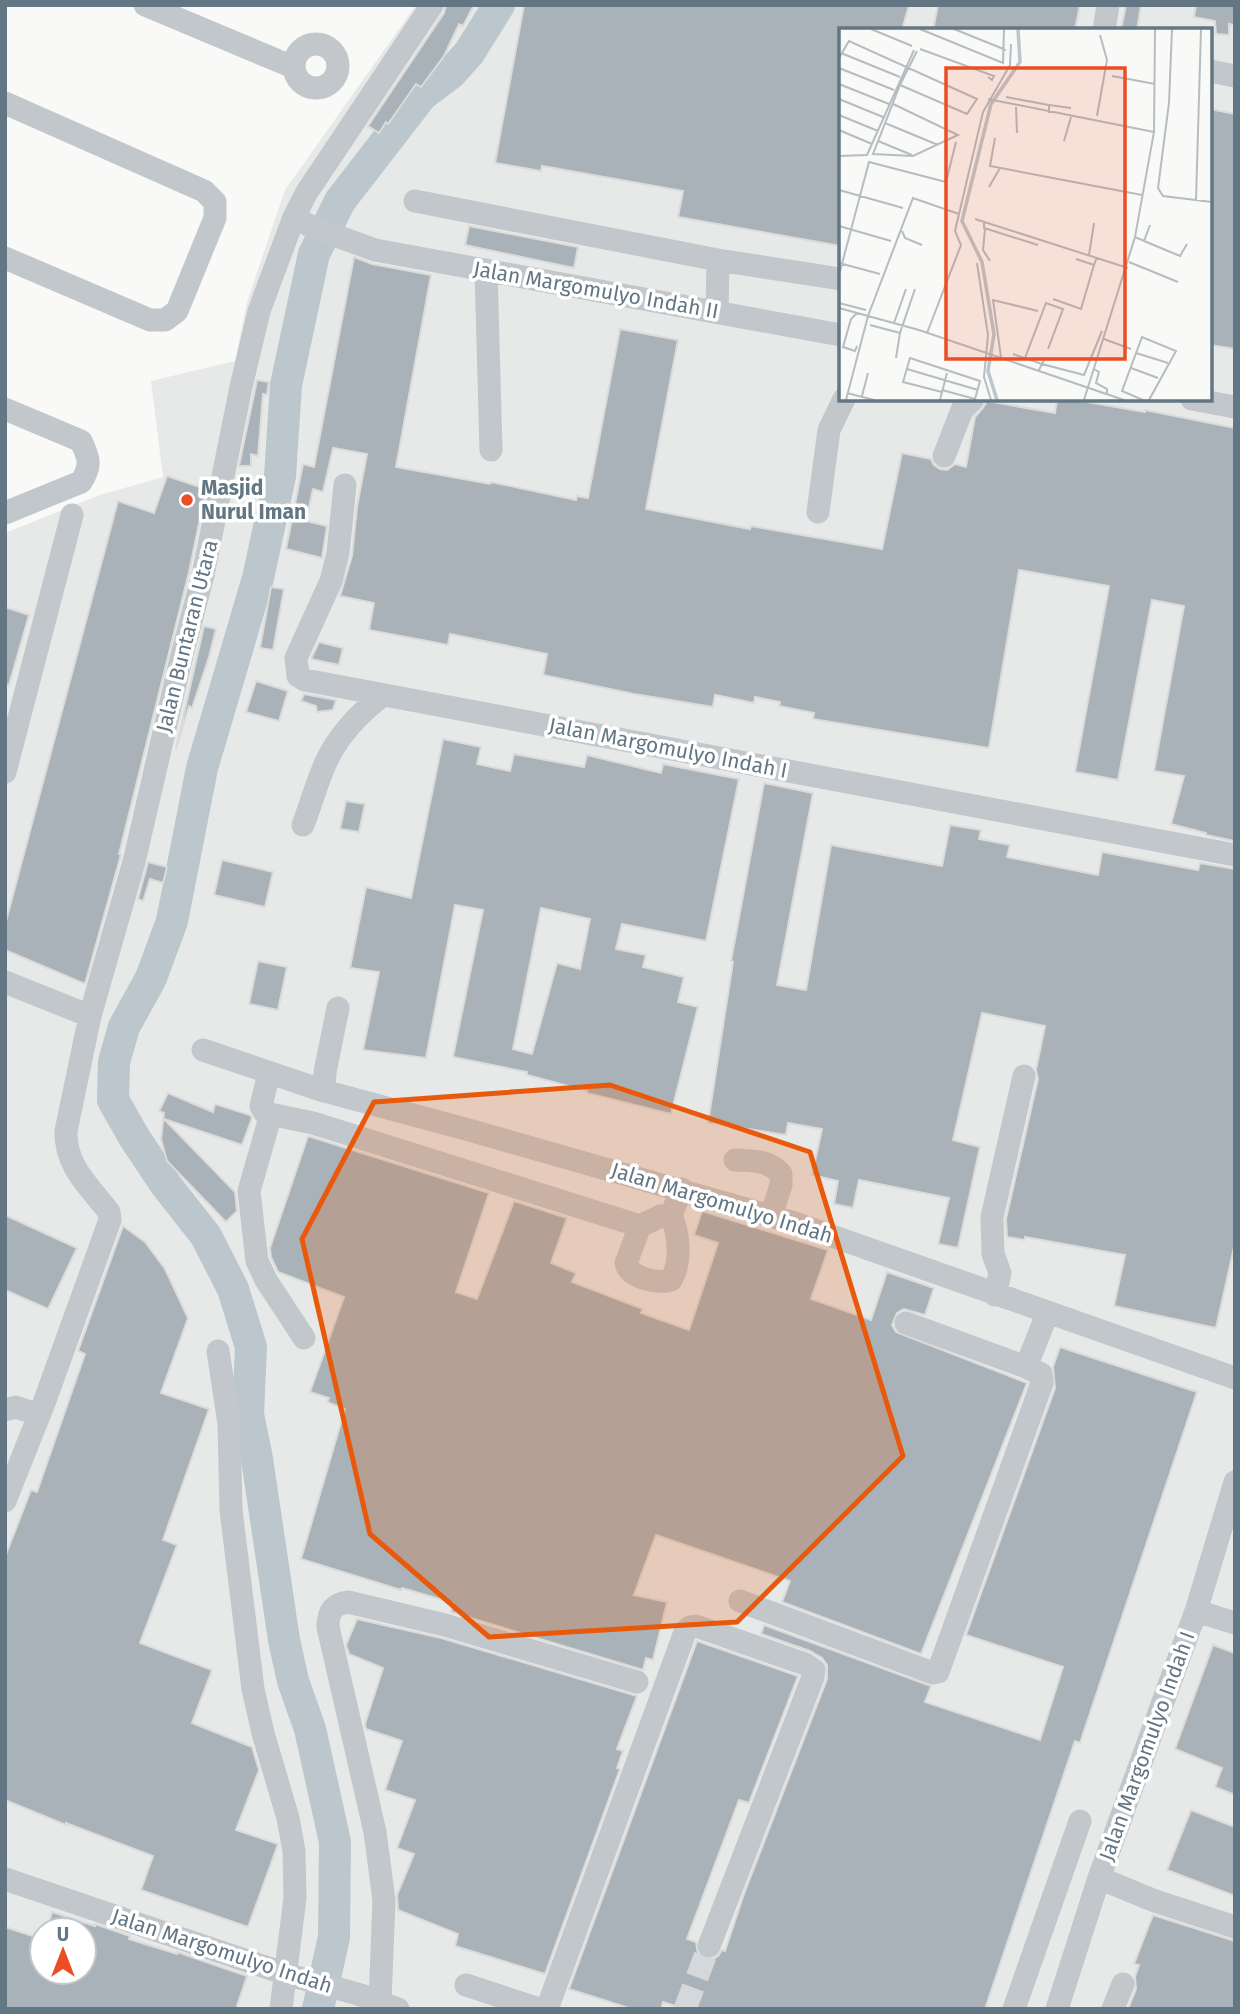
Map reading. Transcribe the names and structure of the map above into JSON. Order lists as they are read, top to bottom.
{
  "streets": {
    "street": [
      "Jalan Margomulyo Indah II",
      "Jalan Buntaran Utara",
      "Jalan Margomulyo Indah I",
      "Jalan Margomulyo Indah"
    ]
  },
  "crossings": [
    ["Jalan Margomulyo Indah II", "Jalan Buntaran Utara"]
  ],
  "places": ["Masjid Nurul Iman"],
  "north": "top"
}
